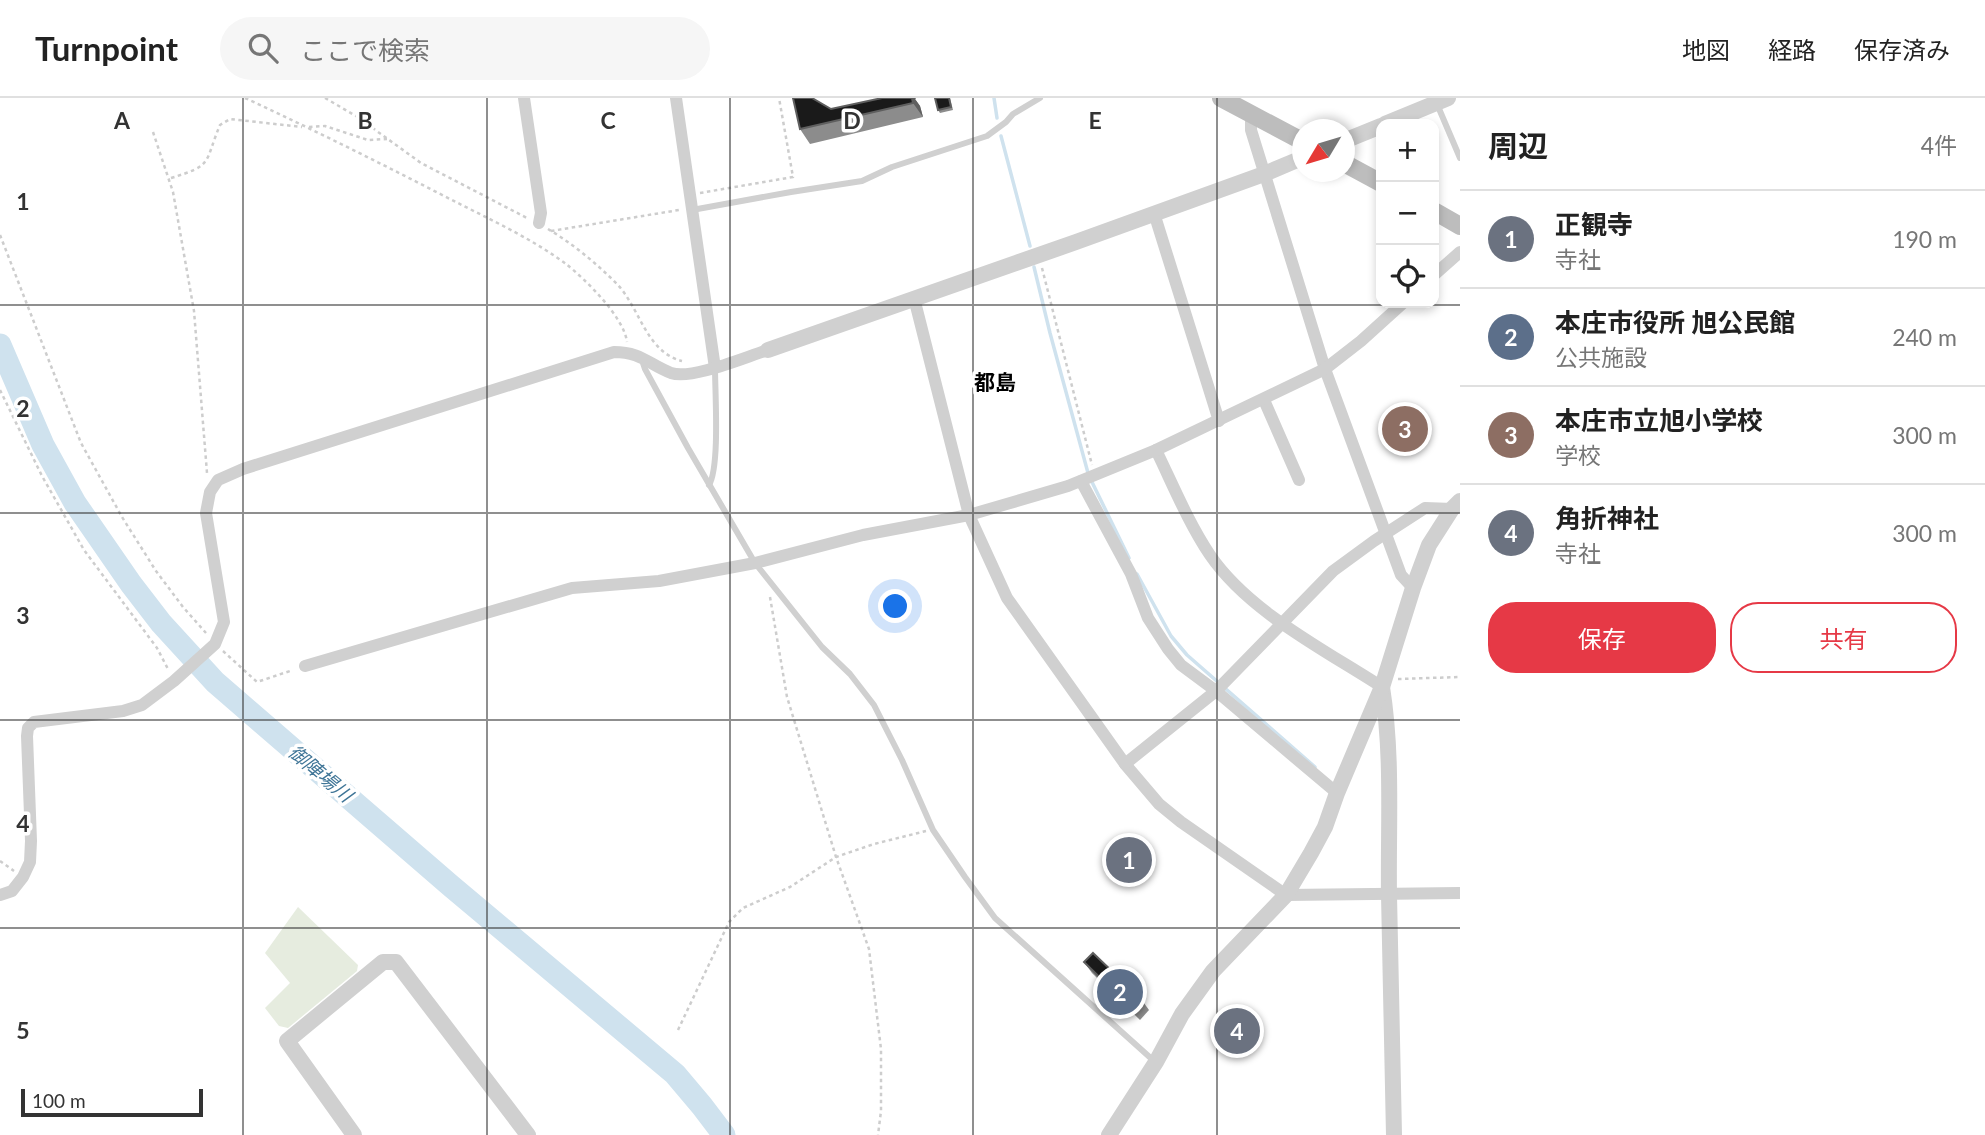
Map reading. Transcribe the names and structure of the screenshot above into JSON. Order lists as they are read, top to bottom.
{
  "districts": ["都島"],
  "water": ["御陣場川"],
  "scale_bar": "100 m",
  "north": "bottom left",
  "page": {
    "header": "Turnpoint",
    "search": "ここで検索",
    "nav": ["地図", "経路", "保存済み"],
    "heading": ["周辺", "4件"],
    "map_buttons": ["+", "−"],
    "list": [
      {
        "mark": "1",
        "name": "正観寺",
        "note": "寺社",
        "value": "190 m"
      },
      {
        "mark": "2",
        "name": "本庄市役所 旭公民館",
        "note": "公共施設",
        "value": "240 m"
      },
      {
        "mark": "3",
        "name": "本庄市立旭小学校",
        "note": "学校",
        "value": "300 m"
      },
      {
        "mark": "4",
        "name": "角折神社",
        "note": "寺社",
        "value": "300 m"
      }
    ],
    "pins": [
      "3",
      "1",
      "2",
      "4"
    ],
    "buttons": ["保存", "共有"],
    "scale": "100 m"
  },
  "grid": {
    "columns": [
      "A",
      "B",
      "C",
      "D",
      "E"
    ],
    "rows": [
      "1",
      "2",
      "3",
      "4",
      "5"
    ]
  }
}
